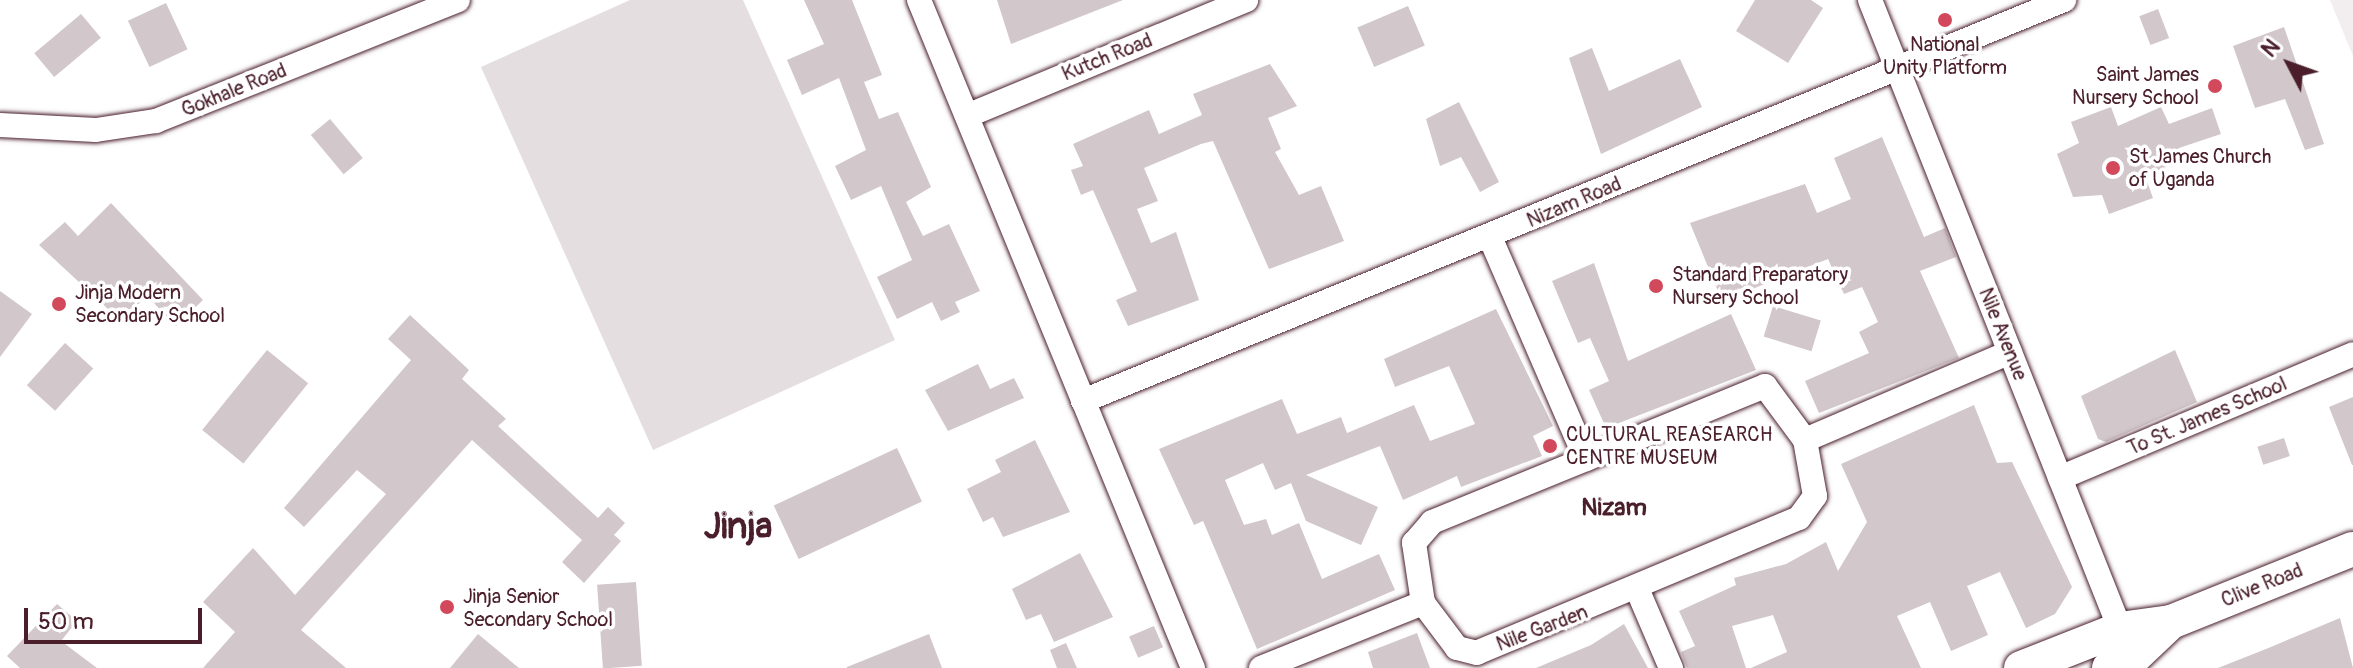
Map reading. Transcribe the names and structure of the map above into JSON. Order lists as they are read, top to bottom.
{
  "streets": {
    "street": [
      "Kutch Road",
      "Gokhale Road",
      "Nizam Road",
      "Nile Avenue",
      "To St. James School",
      "Clive Road",
      "Nile Garden"
    ]
  },
  "crossings": [
    ["Nizam Road", "Nile Avenue"],
    ["Nile Avenue", "To St. James School"],
    ["Nile Avenue", "Clive Road"]
  ],
  "districts": ["Nizam", "Jinja"],
  "places": [
    "National Unity Platform",
    "Saint James Nursery School",
    "St James Church of Uganda",
    "Standard Preparatory Nursery School",
    "Jinja Modern Secondary School",
    "CULTURAL REASEARCH CENTRE MUSEUM",
    "Jinja Senior Secondary School"
  ],
  "scale_bar": "50 m",
  "north": "top left"
}
